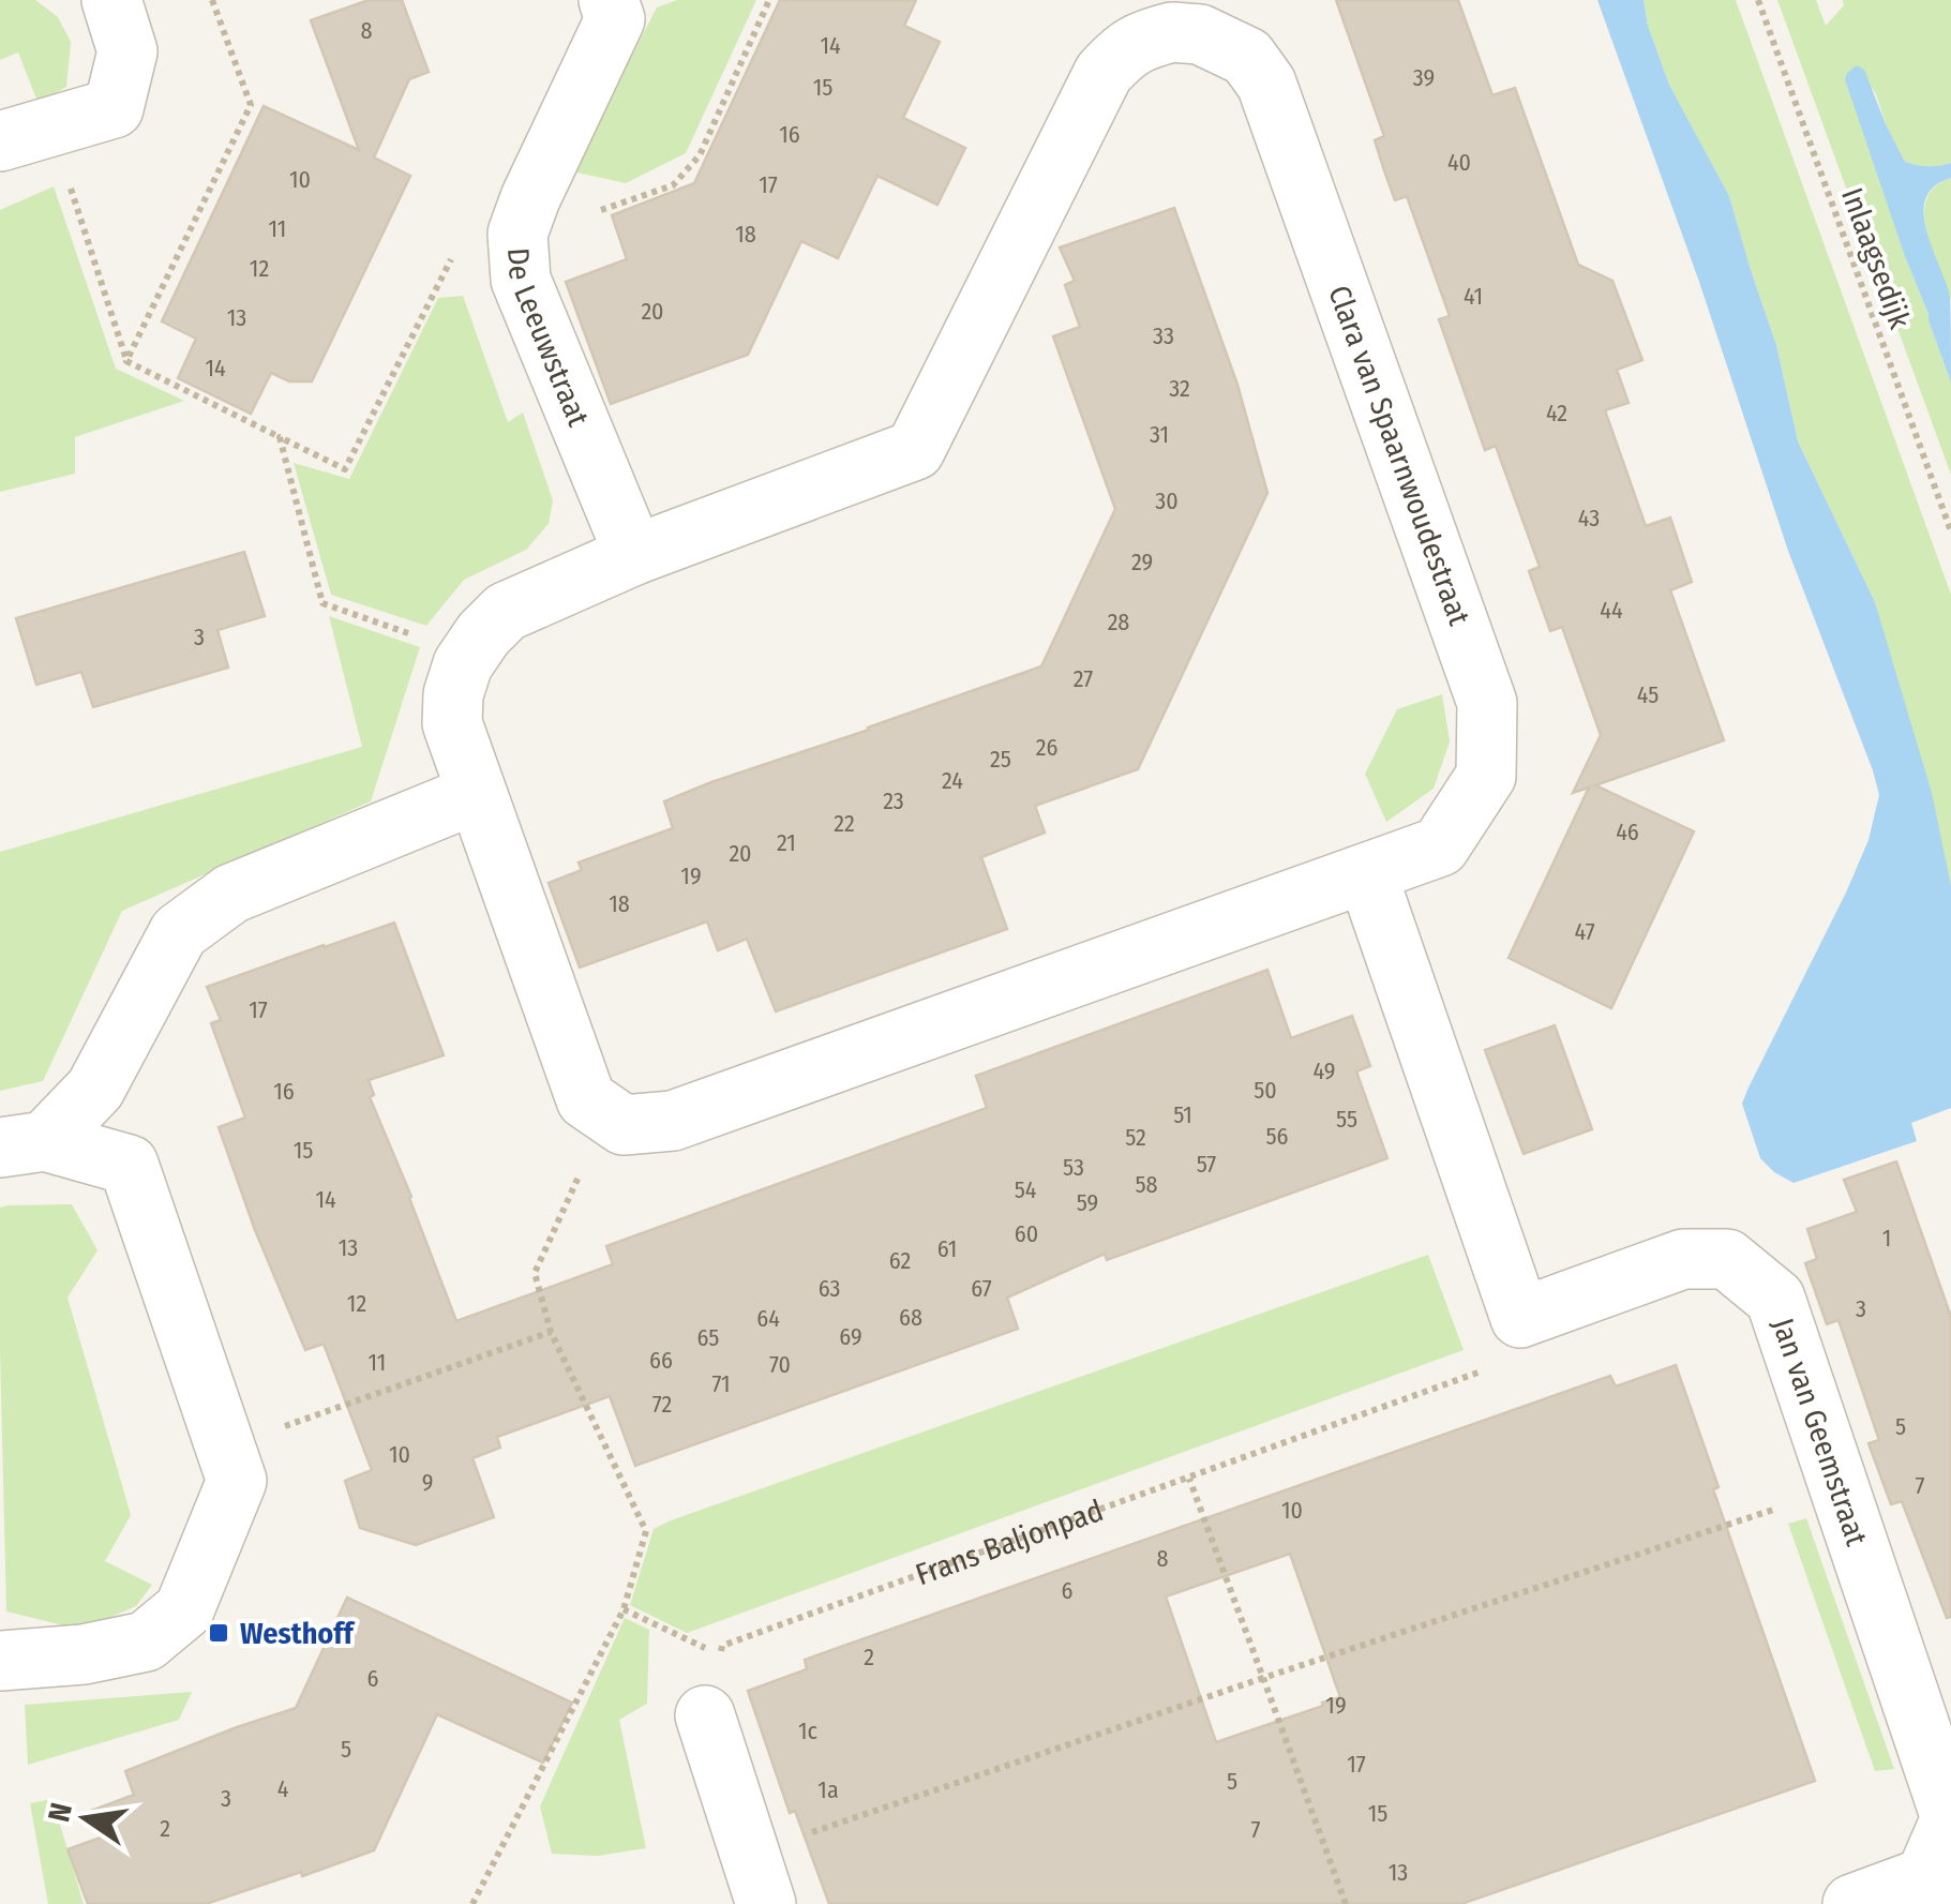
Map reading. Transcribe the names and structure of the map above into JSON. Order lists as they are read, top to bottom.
{
  "streets": {
    "street": ["De Leeuwstraat", "Clara van Spaarnwoudestraat", "Jan van Geemstraat"],
    "path": ["Inlaagsedijk", "Frans Baljonpad"]
  },
  "crossings": [
    ["De Leeuwstraat", "Clara van Spaarnwoudestraat"],
    ["Jan van Geemstraat", "Frans Baljonpad"]
  ],
  "places": {
    "transit": ["Westhoff"]
  },
  "house_numbers": [
    "8",
    "14",
    "39",
    "15",
    "16",
    "40",
    "10",
    "17",
    "11",
    "18",
    "12",
    "41",
    "20",
    "13",
    "33",
    "14",
    "32",
    "42",
    "31",
    "30",
    "43",
    "29",
    "44",
    "28",
    "3",
    "27",
    "45",
    "26",
    "25",
    "24",
    "23",
    "22",
    "46",
    "21",
    "20",
    "19",
    "18",
    "47",
    "17",
    "49",
    "50",
    "16",
    "51",
    "55",
    "56",
    "52",
    "15",
    "57",
    "53",
    "58",
    "54",
    "14",
    "59",
    "60",
    "1",
    "13",
    "61",
    "62",
    "63",
    "67",
    "12",
    "3",
    "68",
    "64",
    "69",
    "65",
    "66",
    "11",
    "70",
    "71",
    "72",
    "5",
    "10",
    "9",
    "7",
    "10",
    "8",
    "6",
    "2",
    "6",
    "19",
    "1c",
    "5",
    "17",
    "5",
    "4",
    "1a",
    "3",
    "15",
    "2",
    "7",
    "13"
  ],
  "north": "left"
}
